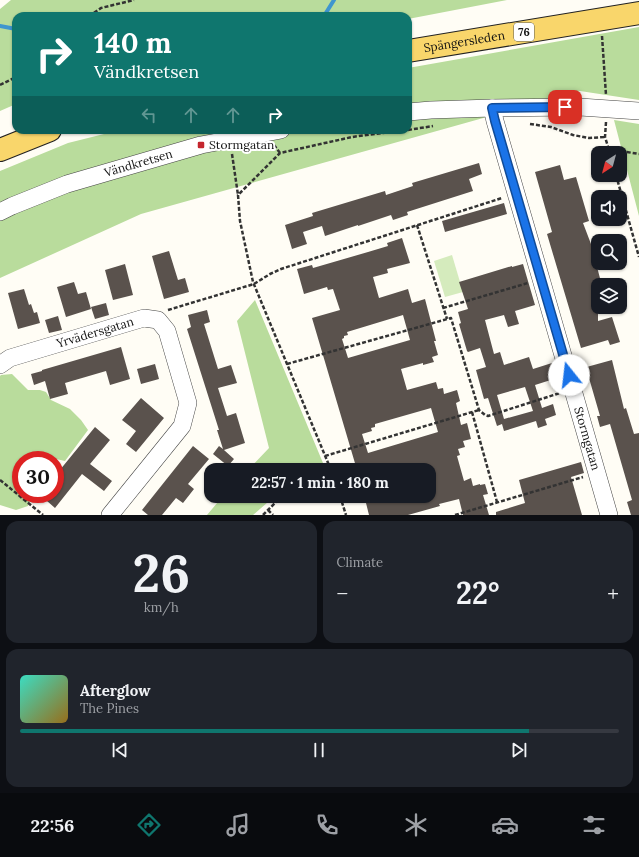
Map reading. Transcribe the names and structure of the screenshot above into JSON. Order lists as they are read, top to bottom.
{
  "streets": {
    "main road": ["76", "Spängersleden"],
    "street": ["Vändkretsen", "Yrvädersgatan", "Stormgatan"]
  },
  "places": {
    "transit": ["Stormgatan"]
  },
  "north": "bottom left",
  "page": {
    "turn": ["140 m", "Vändkretsen"],
    "limit": "30",
    "trip": "22:57 · 1 min · 180 m",
    "tile": [
      ["26", "km/h"],
      "Climate"
    ],
    "heat": ["−", "22°", "+"],
    "song": ["Afterglow", "The Pines"],
    "tabs": "22:56"
  }
}
